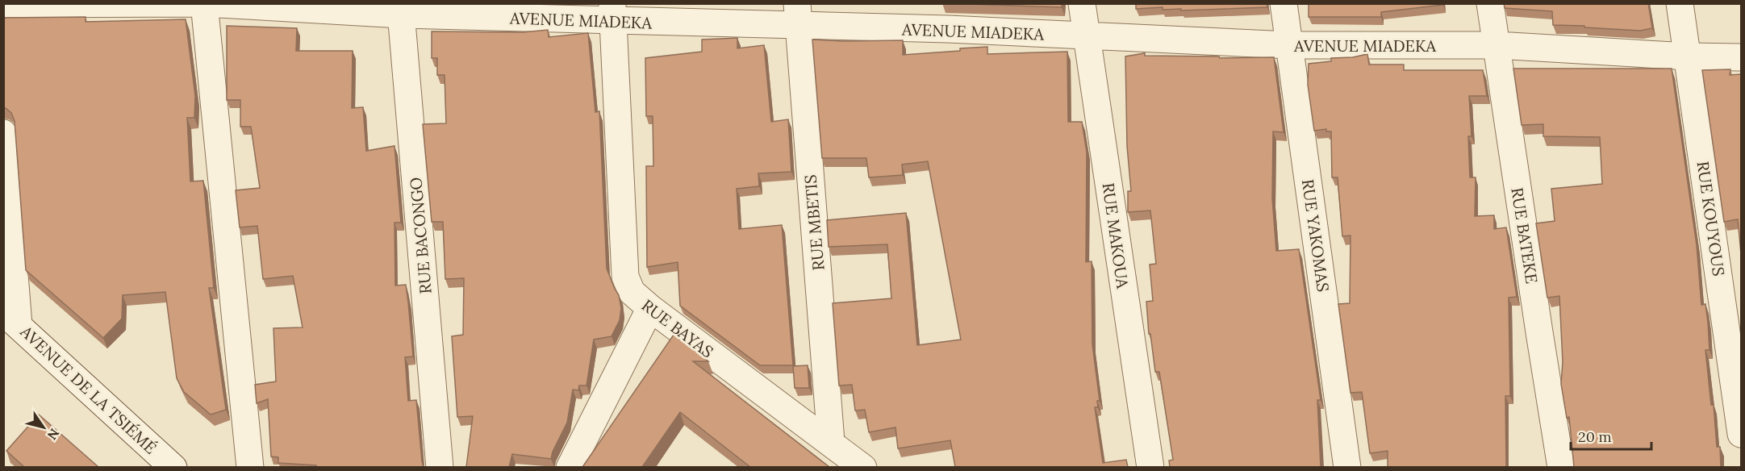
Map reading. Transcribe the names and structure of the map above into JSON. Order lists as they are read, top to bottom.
{
  "streets": {
    "street": [
      "AVENUE MIADEKA",
      "RUE KOUYOUS",
      "RUE MBETIS",
      "RUE BACONGO",
      "RUE MAKOUA",
      "RUE YAKOMAS",
      "RUE BATEKE",
      "RUE BAYAS",
      "AVENUE DE LA TSIÉMÉ"
    ]
  },
  "crossings": [
    ["AVENUE MIADEKA", "RUE KOUYOUS"],
    ["AVENUE MIADEKA", "RUE MBETIS"],
    ["AVENUE MIADEKA", "RUE BACONGO"],
    ["AVENUE MIADEKA", "RUE MAKOUA"],
    ["AVENUE MIADEKA", "RUE YAKOMAS"],
    ["AVENUE MIADEKA", "RUE BATEKE"],
    ["AVENUE MIADEKA", "RUE BAYAS"],
    ["RUE MBETIS", "RUE BAYAS"]
  ],
  "scale_bar": "20 m",
  "north": "bottom right"
}
